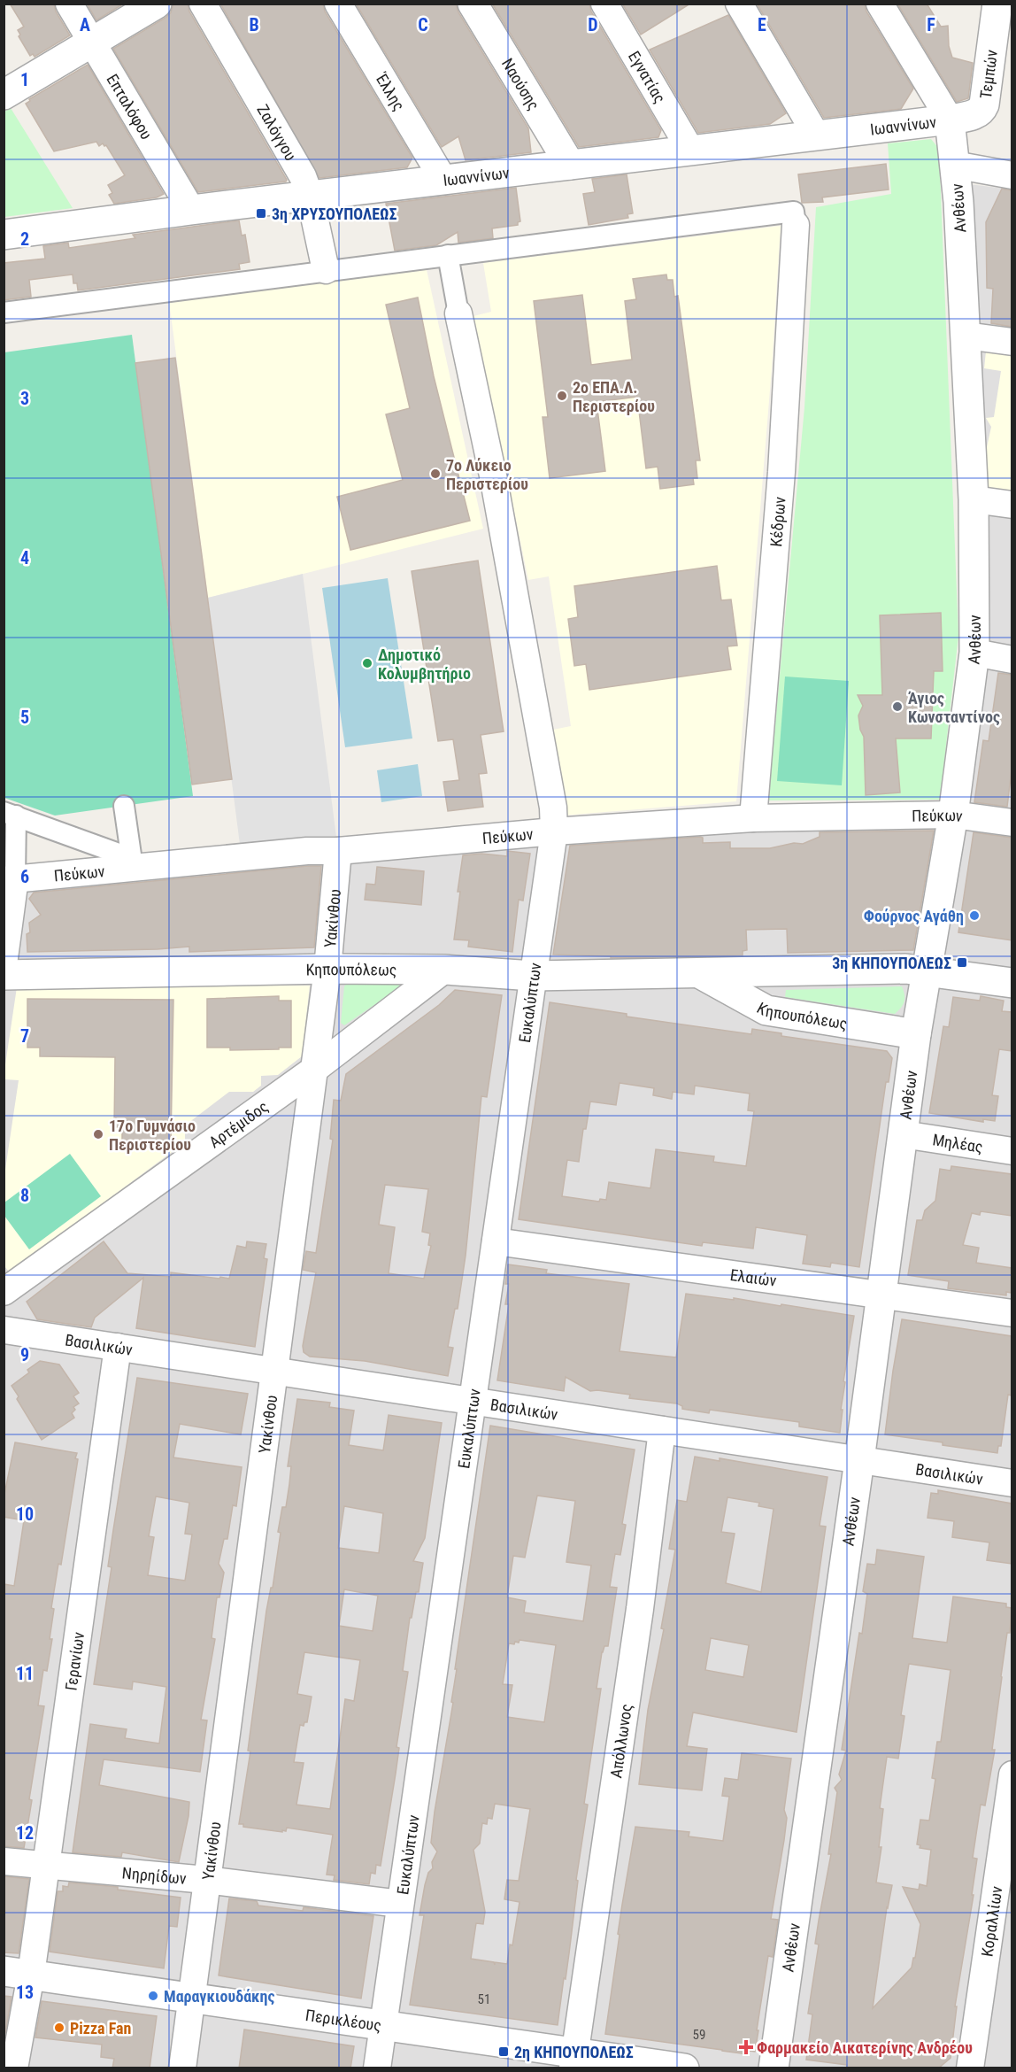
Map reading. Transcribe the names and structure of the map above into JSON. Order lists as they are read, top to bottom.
{
  "streets": {
    "street": [
      "Τεμπών",
      "Εγνατίας",
      "Ναούσης",
      "Έλλης",
      "Επταλόφου",
      "Ιωαννίνων",
      "Ζαλόγγου",
      "Ανθέων",
      "Κέδρων",
      "Πεύκων",
      "Υακίνθου",
      "Κηπουπόλεως",
      "Ευκαλύπτων",
      "Αρτέμιδος",
      "Μηλέας",
      "Ελαιών",
      "Βασιλικών",
      "Γερανίων",
      "Απόλλωνος",
      "Νηρηίδων",
      "Κοραλλίων",
      "Περικλέους"
    ]
  },
  "crossings": [
    ["Τεμπών", "Ιωαννίνων"],
    ["Τεμπών", "Ανθέων"],
    ["Εγνατίας", "Ιωαννίνων"],
    ["Ναούσης", "Ιωαννίνων"],
    ["Έλλης", "Ιωαννίνων"],
    ["Επταλόφου", "Ιωαννίνων"],
    ["Ιωαννίνων", "Ζαλόγγου"],
    ["Ιωαννίνων", "Ανθέων"],
    ["Ανθέων", "Πεύκων"],
    ["Ανθέων", "Κηπουπόλεως"],
    ["Ανθέων", "Μηλέας"],
    ["Ανθέων", "Ελαιών"],
    ["Ανθέων", "Βασιλικών"],
    ["Κέδρων", "Πεύκων"],
    ["Πεύκων", "Υακίνθου"],
    ["Πεύκων", "Ευκαλύπτων"],
    ["Υακίνθου", "Κηπουπόλεως"],
    ["Υακίνθου", "Αρτέμιδος"],
    ["Υακίνθου", "Βασιλικών"],
    ["Υακίνθου", "Νηρηίδων"],
    ["Υακίνθου", "Περικλέους"],
    ["Κηπουπόλεως", "Ευκαλύπτων"],
    ["Κηπουπόλεως", "Αρτέμιδος"],
    ["Ευκαλύπτων", "Ελαιών"],
    ["Ευκαλύπτων", "Βασιλικών"],
    ["Ευκαλύπτων", "Νηρηίδων"],
    ["Ευκαλύπτων", "Περικλέους"],
    ["Βασιλικών", "Γερανίων"],
    ["Βασιλικών", "Απόλλωνος"],
    ["Γερανίων", "Νηρηίδων"],
    ["Γερανίων", "Περικλέους"],
    ["Απόλλωνος", "Περικλέους"]
  ],
  "places": {
    "transit": ["3η ΧΡΥΣΟΥΠΟΛΕΩΣ", "3η ΚΗΠΟΥΠΟΛΕΩΣ", "2η ΚΗΠΟΥΠΟΛΕΩΣ"],
    "other": [
      "2ο ΕΠΑ.Λ. Περιστερίου",
      "7ο Λύκειο Περιστερίου",
      "Δημοτικό Κολυμβητήριο",
      "Άγιος Κωνσταντίνος",
      "Φούρνος Αγάθη",
      "17ο Γυμνάσιο Περιστερίου",
      "Μαραγκιουδάκης",
      "Pizza Fan"
    ],
    "health": ["Φαρμακείο Αικατερίνης Ανδρέου"]
  },
  "house_numbers": ["51", "59"],
  "grid": {
    "columns": [
      "A",
      "B",
      "C",
      "D",
      "E",
      "F"
    ],
    "rows": [
      "1",
      "2",
      "3",
      "4",
      "5",
      "6",
      "7",
      "8",
      "9",
      "10",
      "11",
      "12",
      "13"
    ]
  }
}
